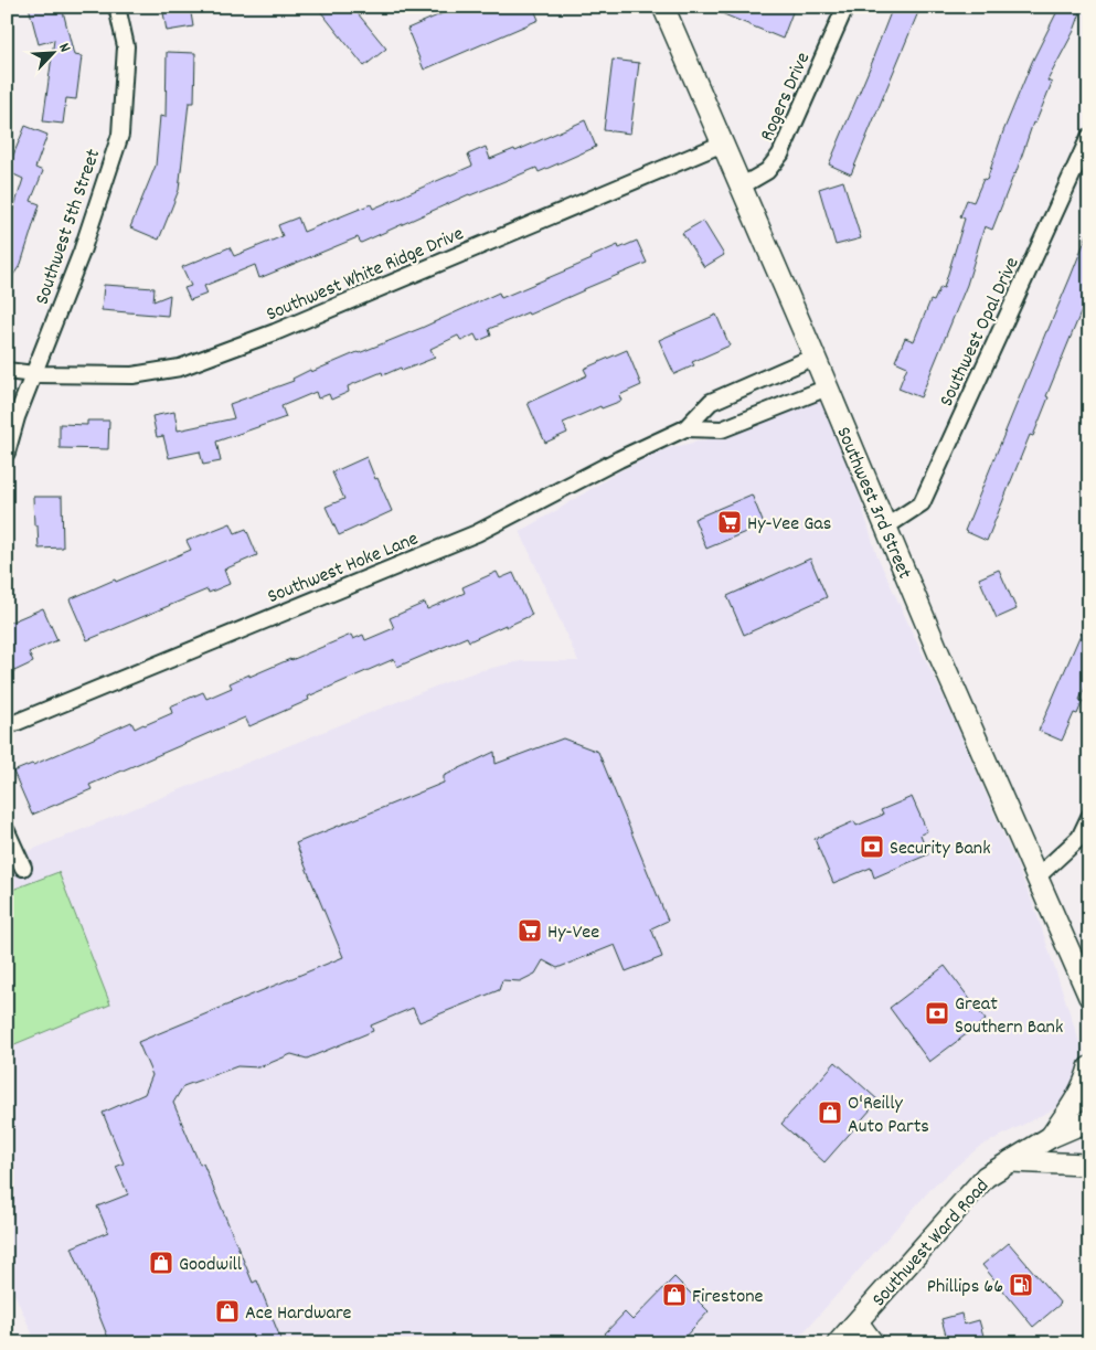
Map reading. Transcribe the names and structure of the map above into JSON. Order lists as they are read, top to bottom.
{
  "streets": {
    "main road": ["Southwest 3rd Street", "Southwest Ward Road"],
    "street": [
      "Rogers Drive",
      "Southwest 5th Street",
      "Southwest White Ridge Drive",
      "Southwest Opal Drive",
      "Southwest Hoke Lane"
    ]
  },
  "crossings": [
    ["Rogers Drive", "Southwest 3rd Street"],
    ["Southwest 5th Street", "Southwest White Ridge Drive"],
    ["Southwest White Ridge Drive", "Southwest 3rd Street"],
    ["Southwest Opal Drive", "Southwest 3rd Street"],
    ["Southwest 3rd Street", "Southwest Hoke Lane"]
  ],
  "places": {
    "supermarket": ["Hy-Vee Gas", "Hy-Vee"],
    "bank": ["Security Bank", "Great Southern Bank"],
    "shop": [
      "O'Reilly Auto Parts",
      "Goodwill",
      "Firestone",
      "Ace Hardware"
    ],
    "fuel station": ["Phillips 66"]
  },
  "north": "top right"
}
